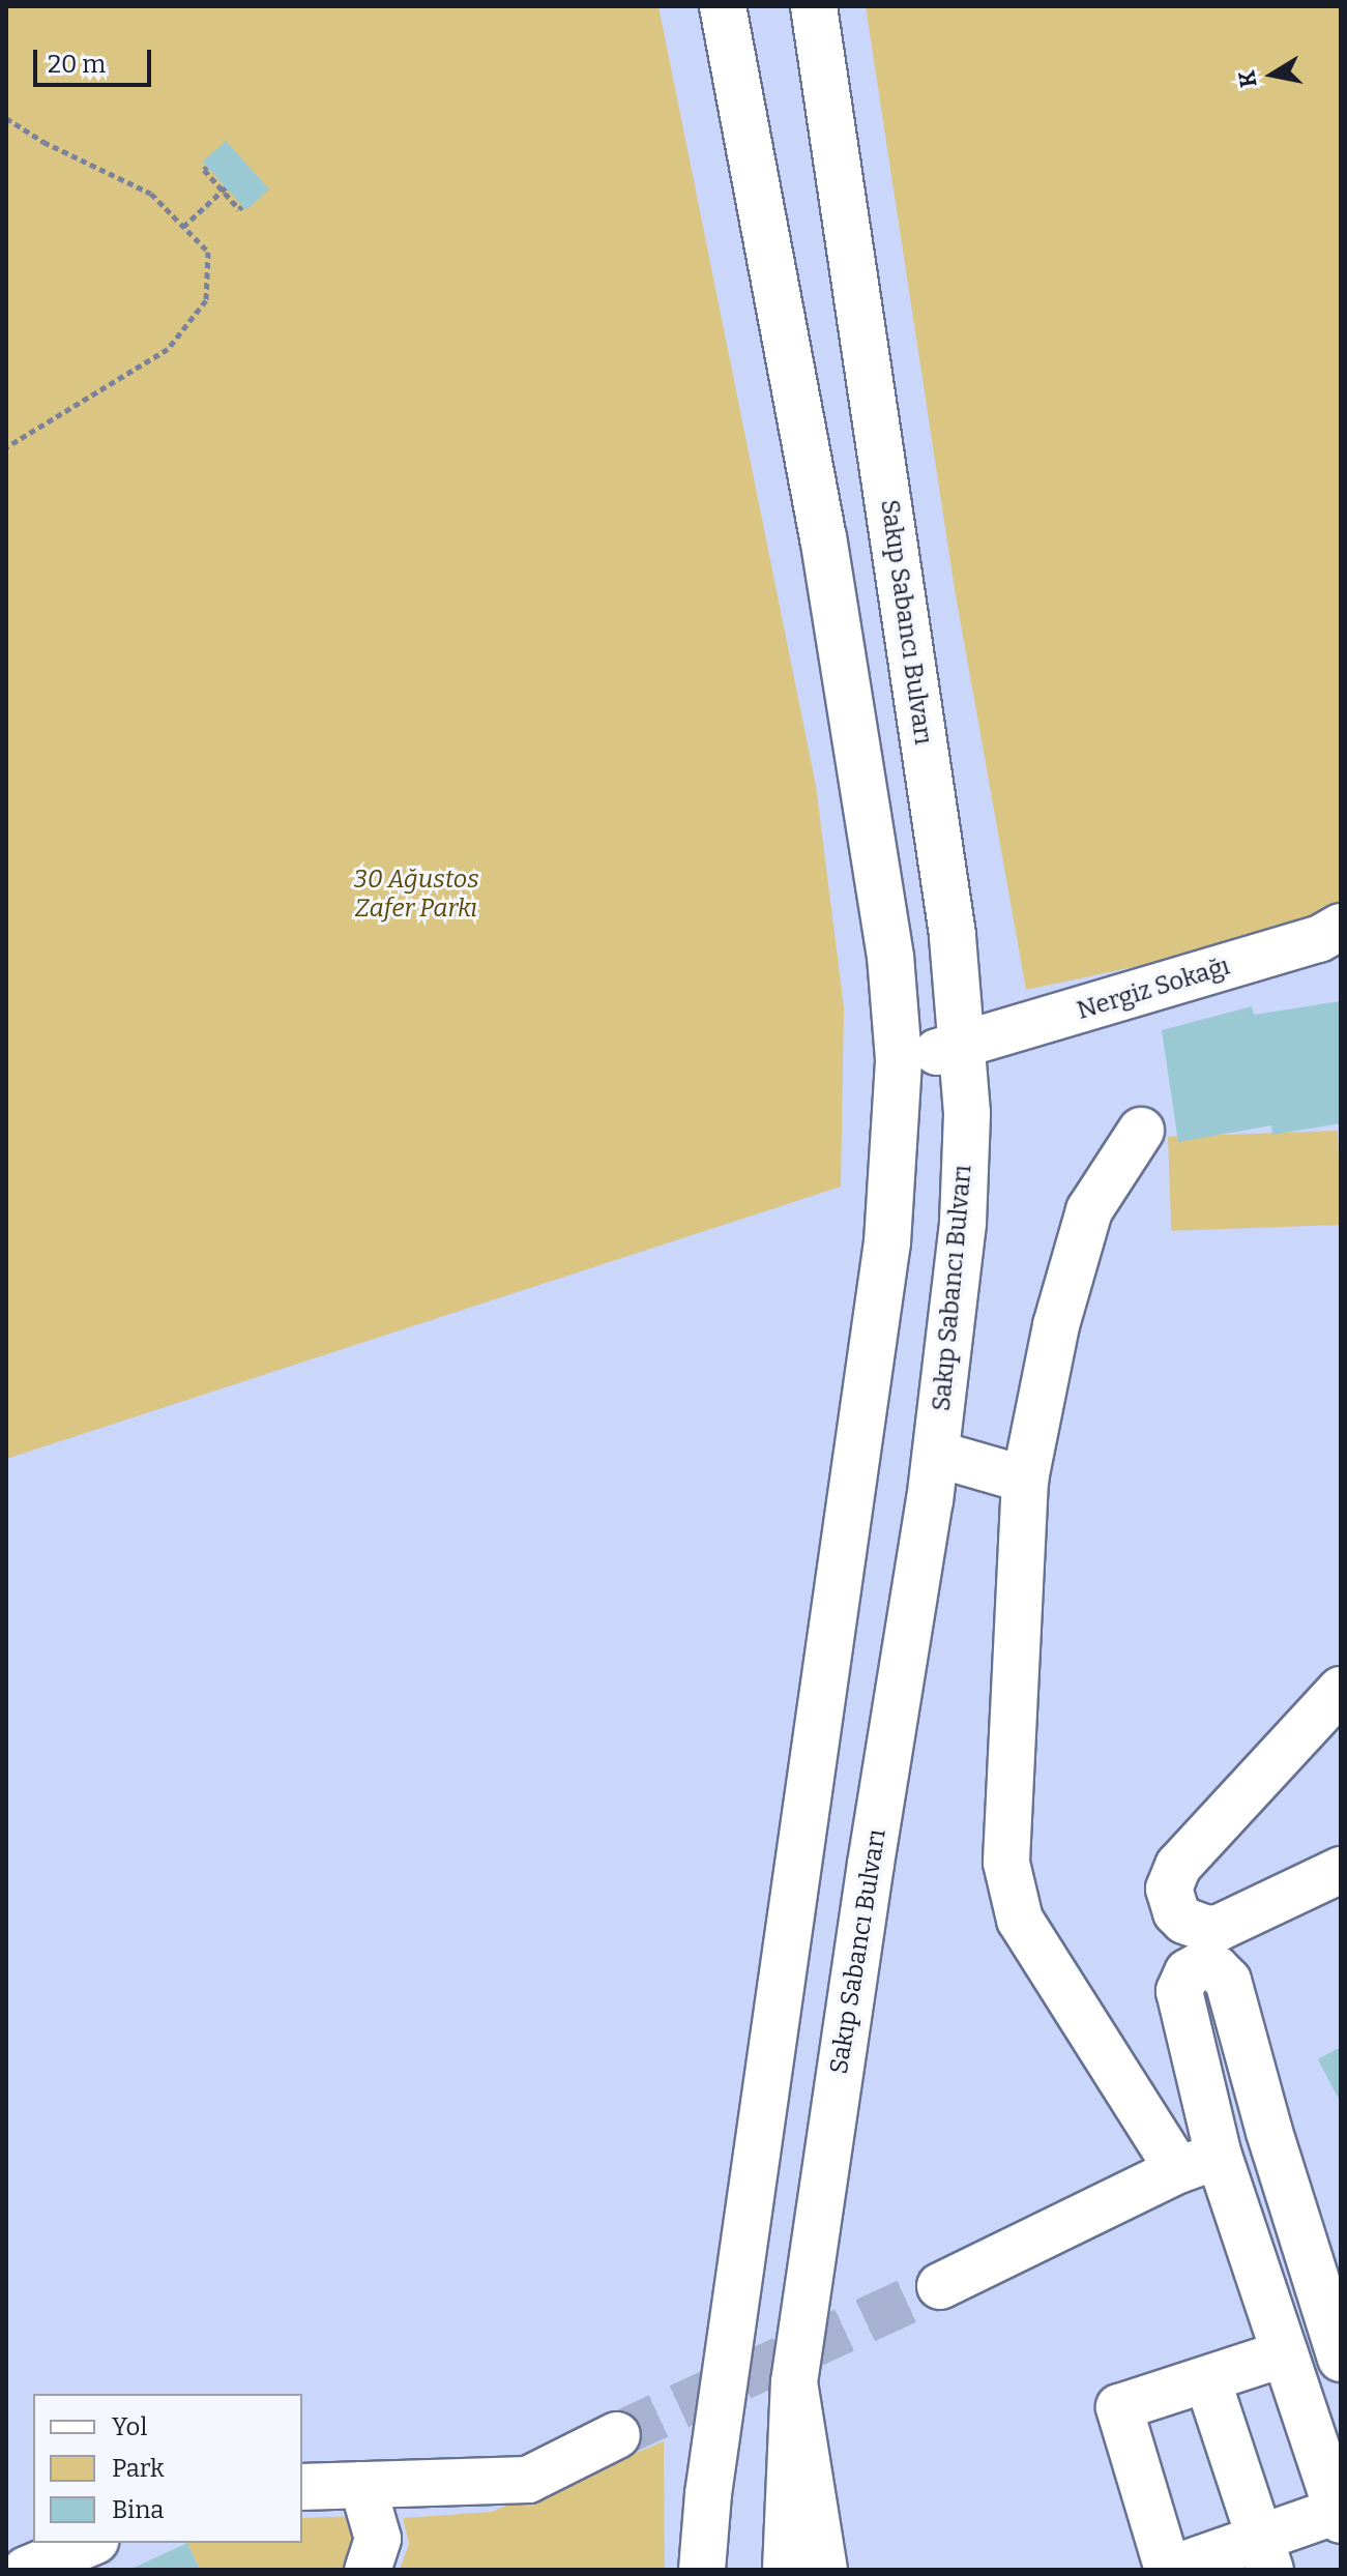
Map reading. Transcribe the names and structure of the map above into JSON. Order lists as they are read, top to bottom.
{
  "streets": {
    "street": ["Sakıp Sabancı Bulvarı", "Nergiz Sokağı"]
  },
  "crossings": [
    ["Sakıp Sabancı Bulvarı", "Nergiz Sokağı"]
  ],
  "parks": ["30 Ağustos Zafer Parkı"],
  "legend": ["Yol", "Park", "Bina"],
  "scale_bar": "20 m",
  "north": "left"
}
